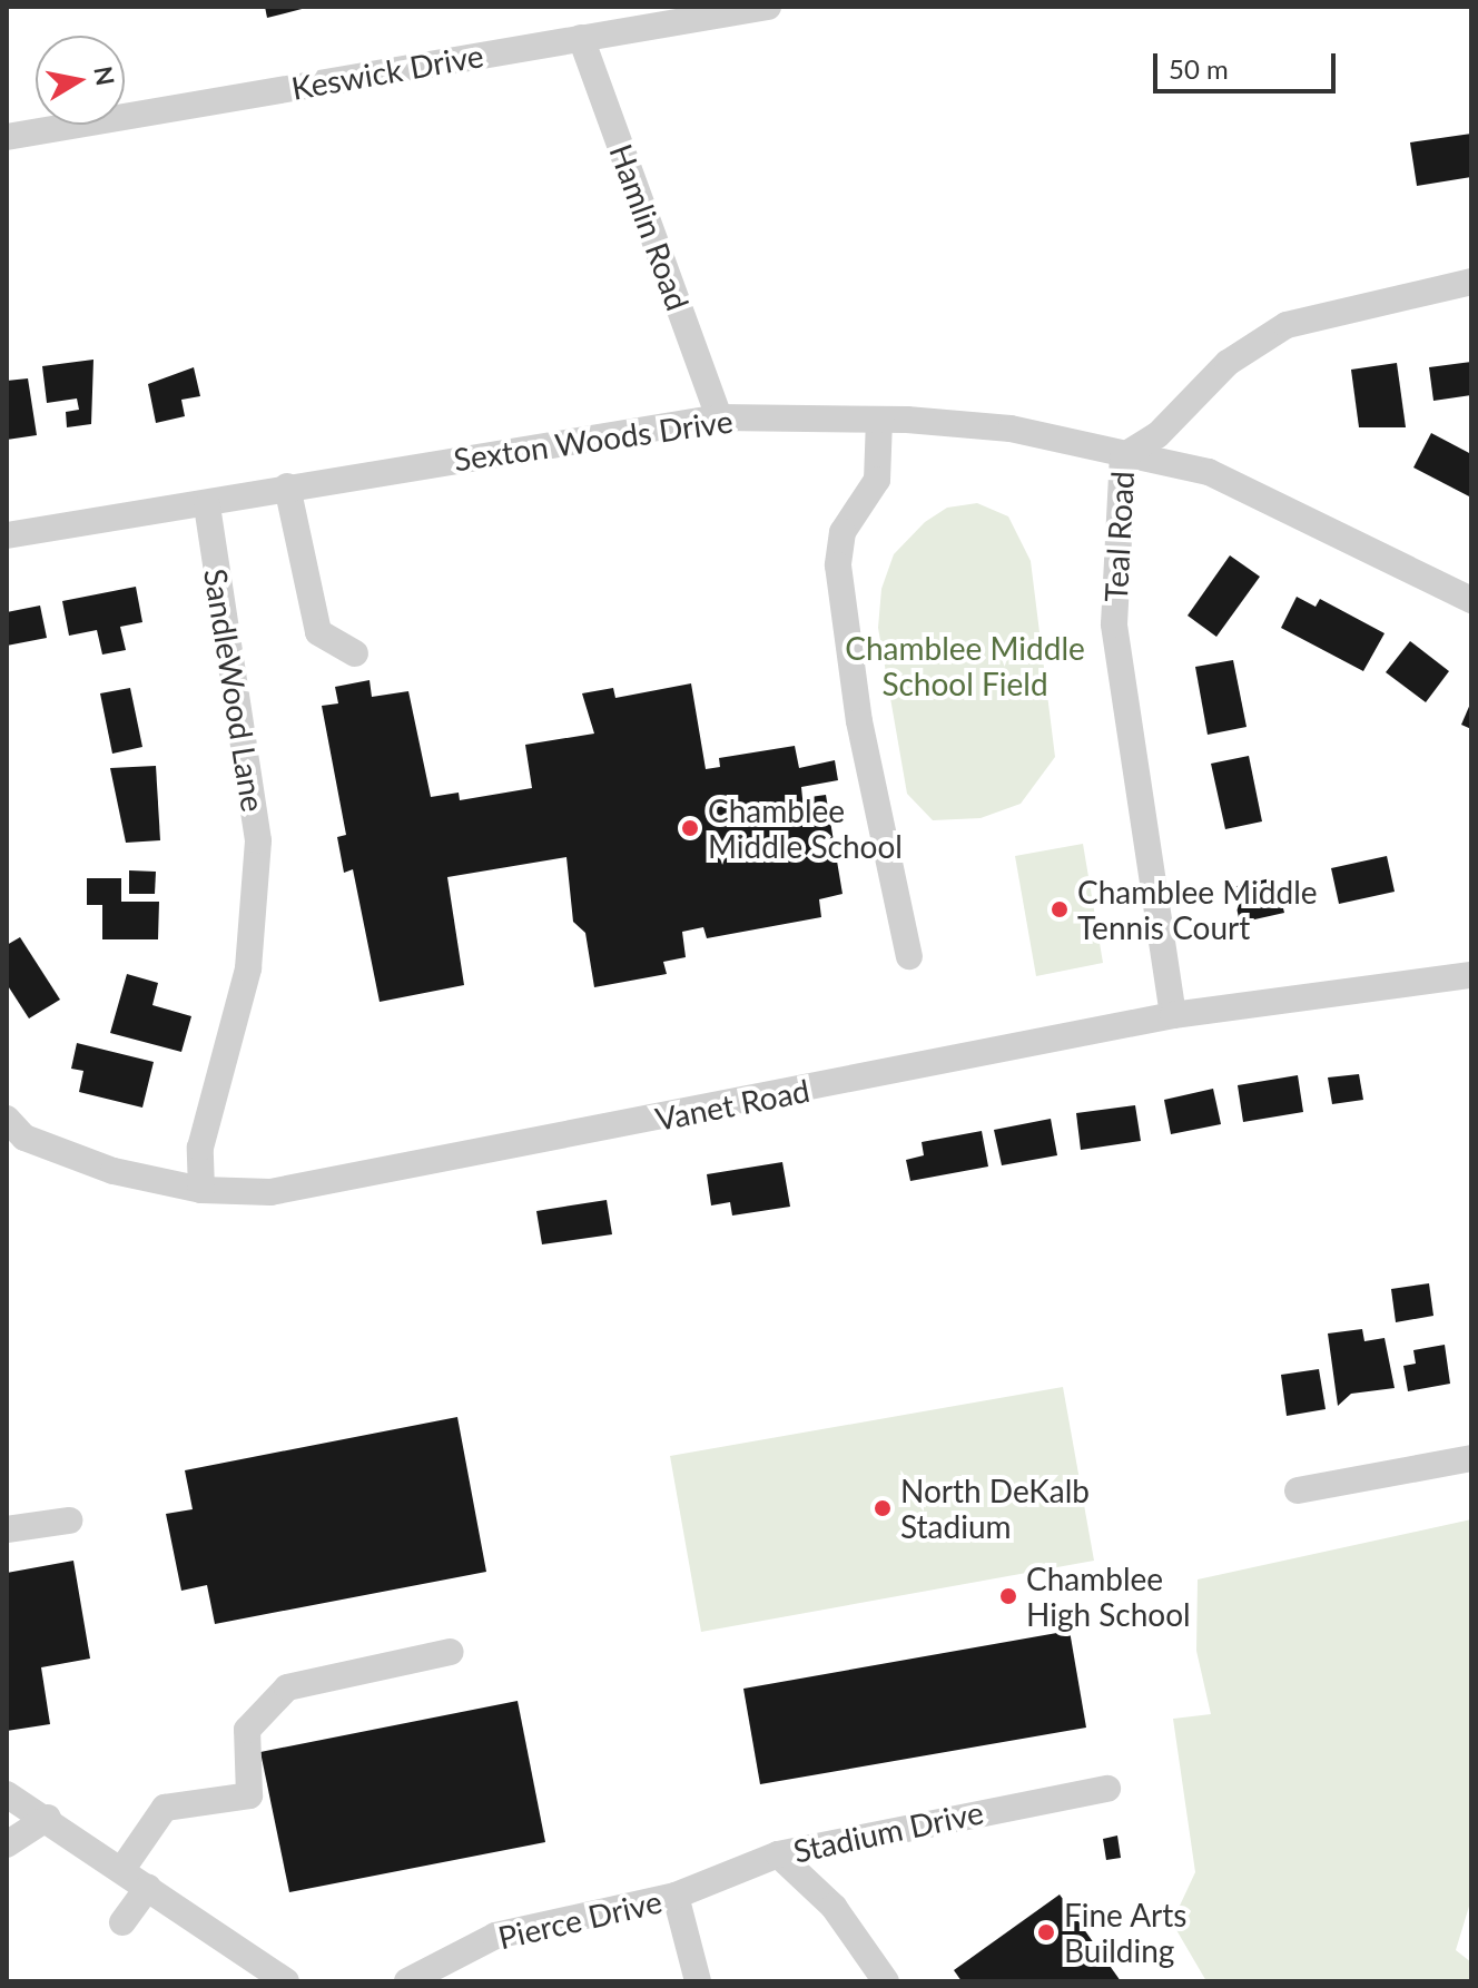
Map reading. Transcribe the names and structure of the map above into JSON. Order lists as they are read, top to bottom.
{
  "streets": {
    "street": [
      "Keswick Drive",
      "Hamlin Road",
      "Sexton Woods Drive",
      "Teal Road",
      "SandleWood Lane",
      "Vanet Road",
      "Stadium Drive",
      "Pierce Drive"
    ]
  },
  "crossings": [
    ["Keswick Drive", "Hamlin Road"],
    ["Hamlin Road", "Sexton Woods Drive"],
    ["Sexton Woods Drive", "Teal Road"],
    ["Sexton Woods Drive", "SandleWood Lane"],
    ["Teal Road", "Vanet Road"],
    ["SandleWood Lane", "Vanet Road"],
    ["Stadium Drive", "Pierce Drive"]
  ],
  "parks": ["Chamblee Middle School Field"],
  "places": [
    "Chamblee Middle School",
    "Chamblee Middle Tennis Court",
    "North DeKalb Stadium",
    "Chamblee High School",
    "Fine Arts Building"
  ],
  "scale_bar": "50 m",
  "north": "right"
}
